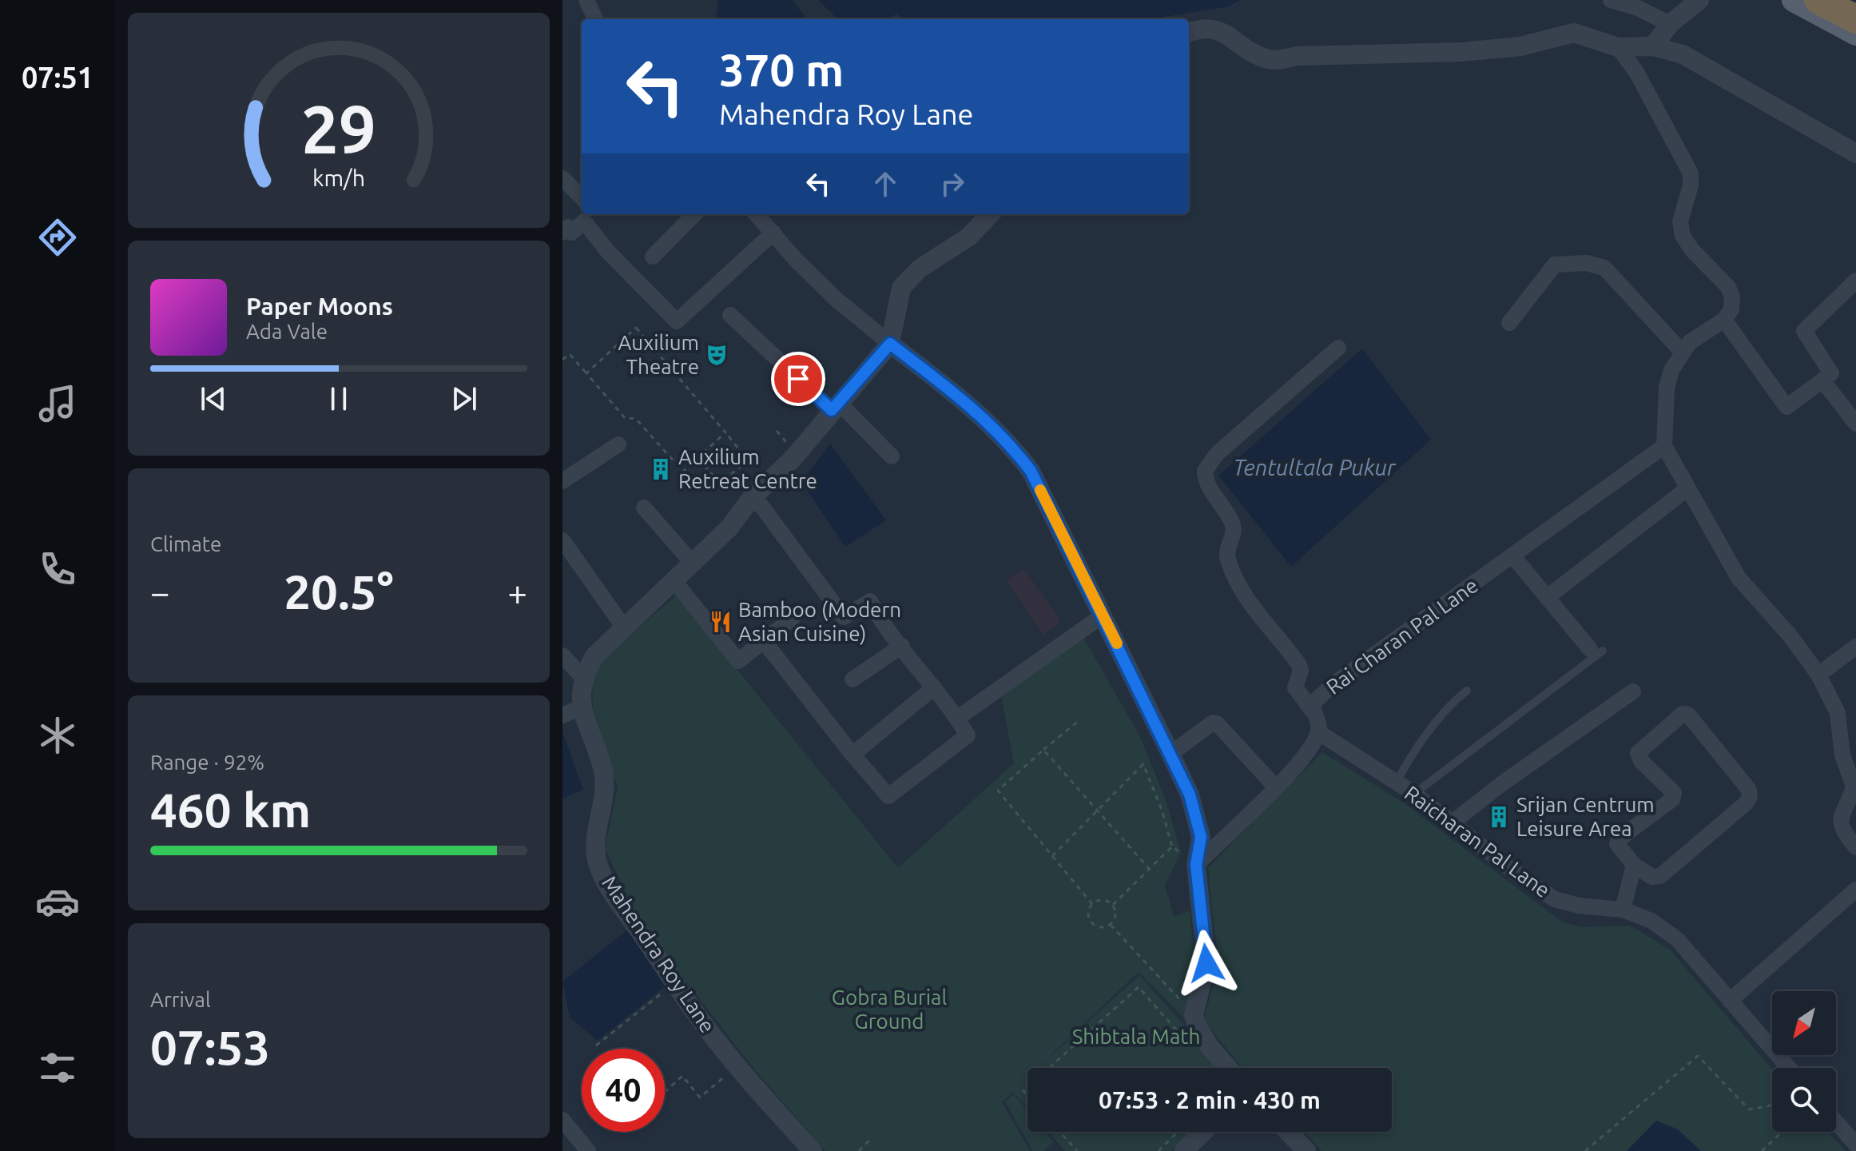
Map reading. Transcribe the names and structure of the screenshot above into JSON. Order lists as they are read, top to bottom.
{
  "streets": {
    "street": ["Rai Charan Pal Lane", "Raicharan Pal Lane", "Mahendra Roy Lane"]
  },
  "crossings": [
    ["Rai Charan Pal Lane", "Raicharan Pal Lane"]
  ],
  "water": ["Tentultala Pukur"],
  "parks": ["Gobra Burial Ground", "Shibtala Math"],
  "places": {
    "theatre": ["Auxilium Theatre"],
    "building": ["Auxilium Retreat Centre", "Srijan Centrum Leisure Area"],
    "restaurant": ["Bamboo (Modern Asian Cuisine)"]
  },
  "north": "bottom left",
  "page": {
    "tabs": "07:51",
    "turn": ["370 m", "Mahendra Roy Lane"],
    "song": ["Paper Moons", "Ada Vale"],
    "tile": [
      "Climate",
      ["Range · 92%", "460 km"],
      ["Arrival", "07:53"]
    ],
    "heat": ["−", "20.5°", "+"],
    "limit": "40",
    "trip": "07:53 · 2 min · 430 m",
    "gauge": ["29", "km/h"]
  }
}
